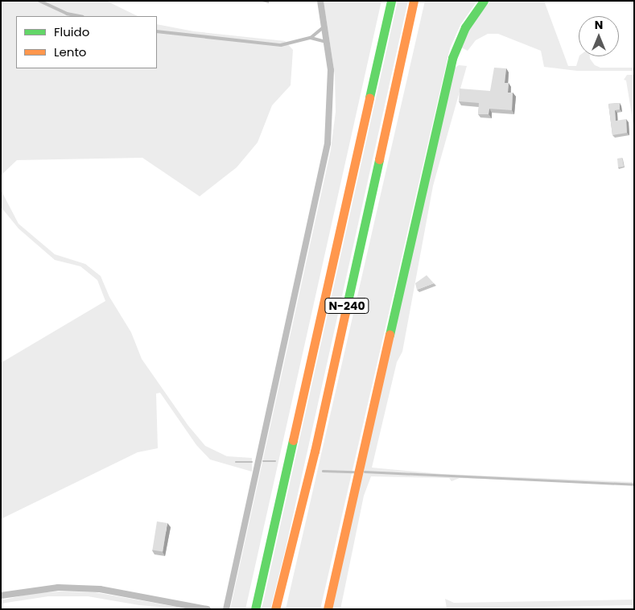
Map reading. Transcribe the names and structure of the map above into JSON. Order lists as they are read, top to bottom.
{
  "streets": {
    "main road": ["N-240"]
  },
  "legend": ["Fluido", "Lento"],
  "north": "top"
}
